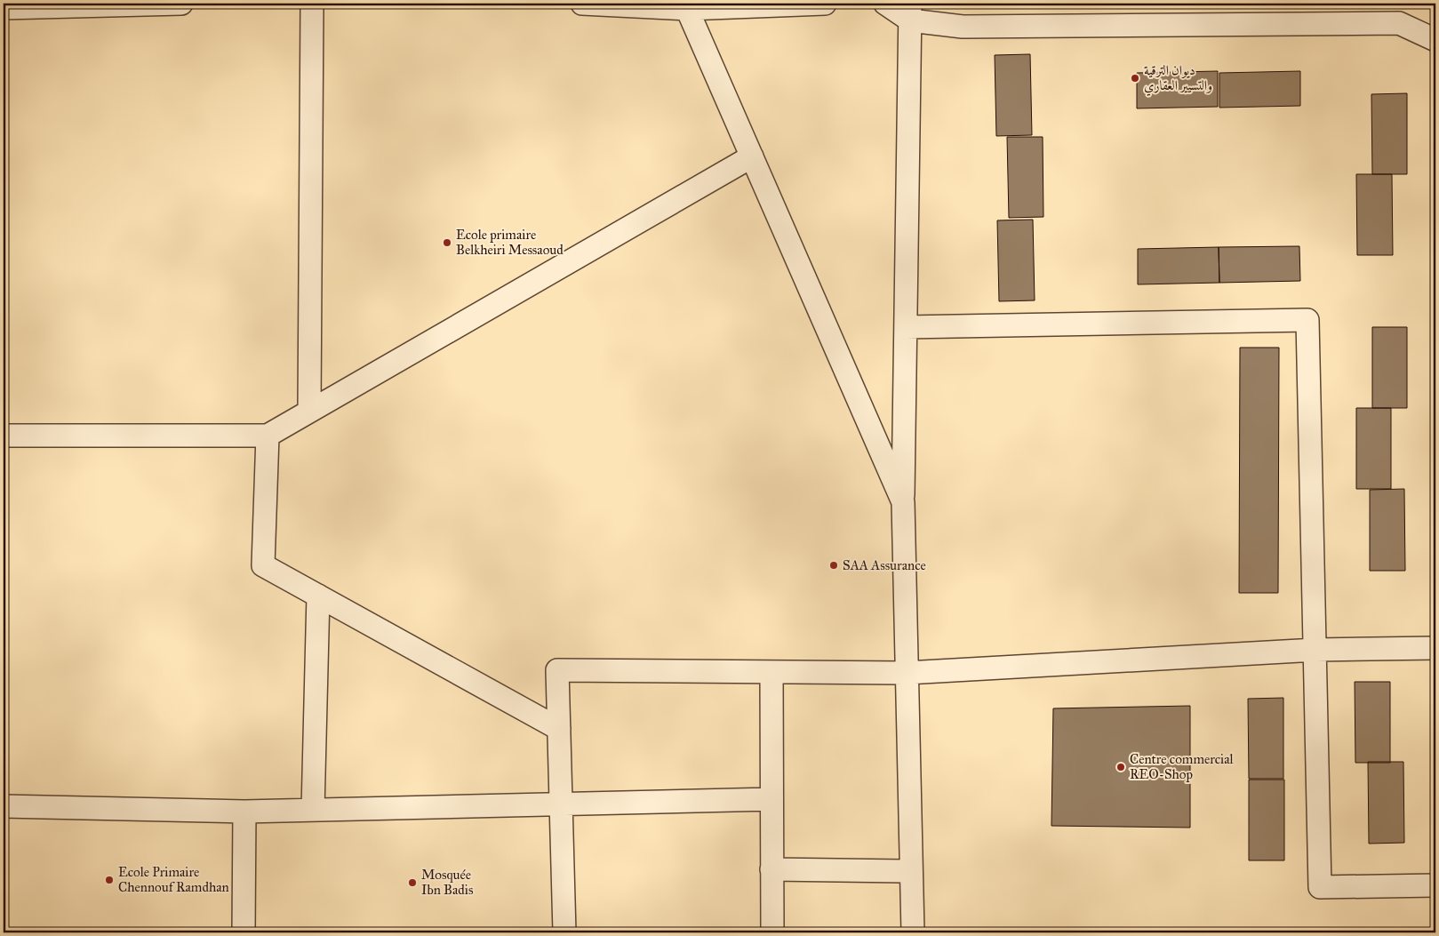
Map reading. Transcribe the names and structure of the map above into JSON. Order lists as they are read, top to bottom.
{
  "places": [
    "ديوان الترقية والتسيير العقاري",
    "Ecole primaire Belkheiri Messaoud",
    "SAA Assurance",
    "Centre commercial REO-Shop",
    "Ecole Primaire Chennouf Ramdhan",
    "Mosquée Ibn Badis"
  ]
}
